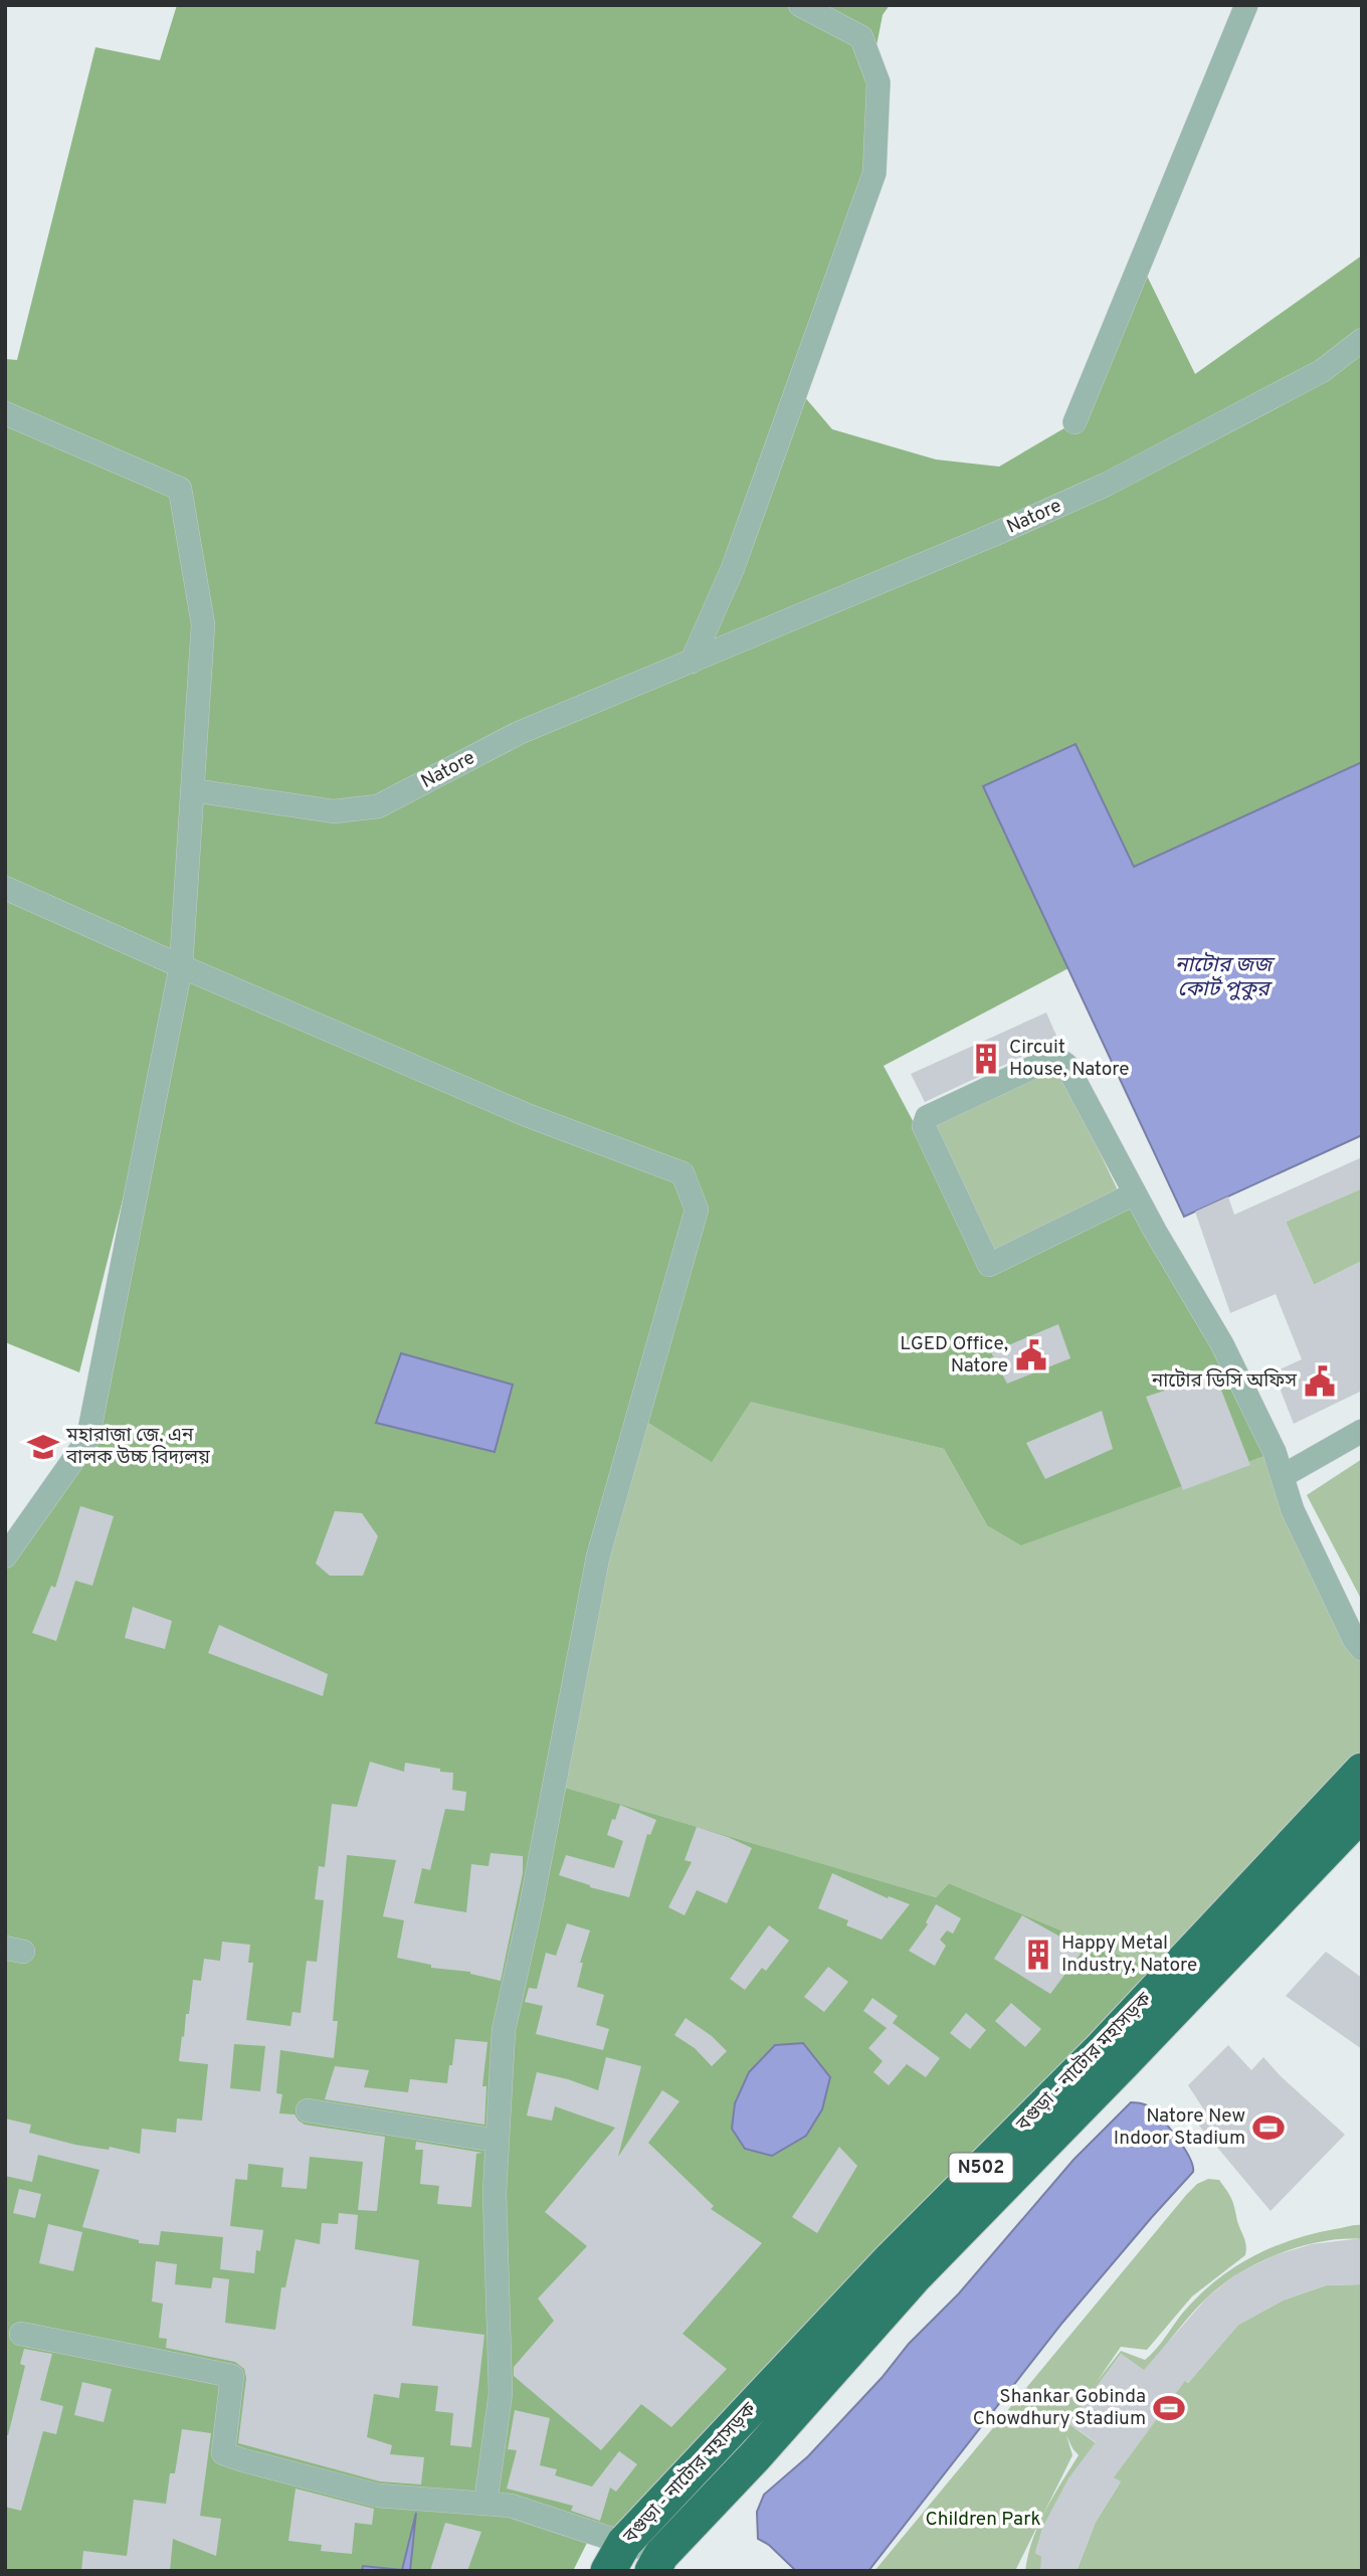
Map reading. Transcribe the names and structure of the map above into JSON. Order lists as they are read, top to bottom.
{
  "streets": {
    "highway": ["বগুড়া - নাটোর মহাসড়ক", "N502"],
    "street": ["Natore"]
  },
  "water": ["নাটোর জজ কোর্ট পুকুর"],
  "parks": ["Children Park"],
  "places": {
    "building": ["Circuit House, Natore", "Happy Metal Industry, Natore"],
    "public building": ["LGED Office, Natore", "নাটোর ডিসি অফিস"],
    "school or university": ["মহারাজা জে, এন বালক উচ্চ বিদ্যলয়"],
    "sports": ["Natore New Indoor Stadium", "Shankar Gobinda Chowdhury Stadium"]
  }
}
